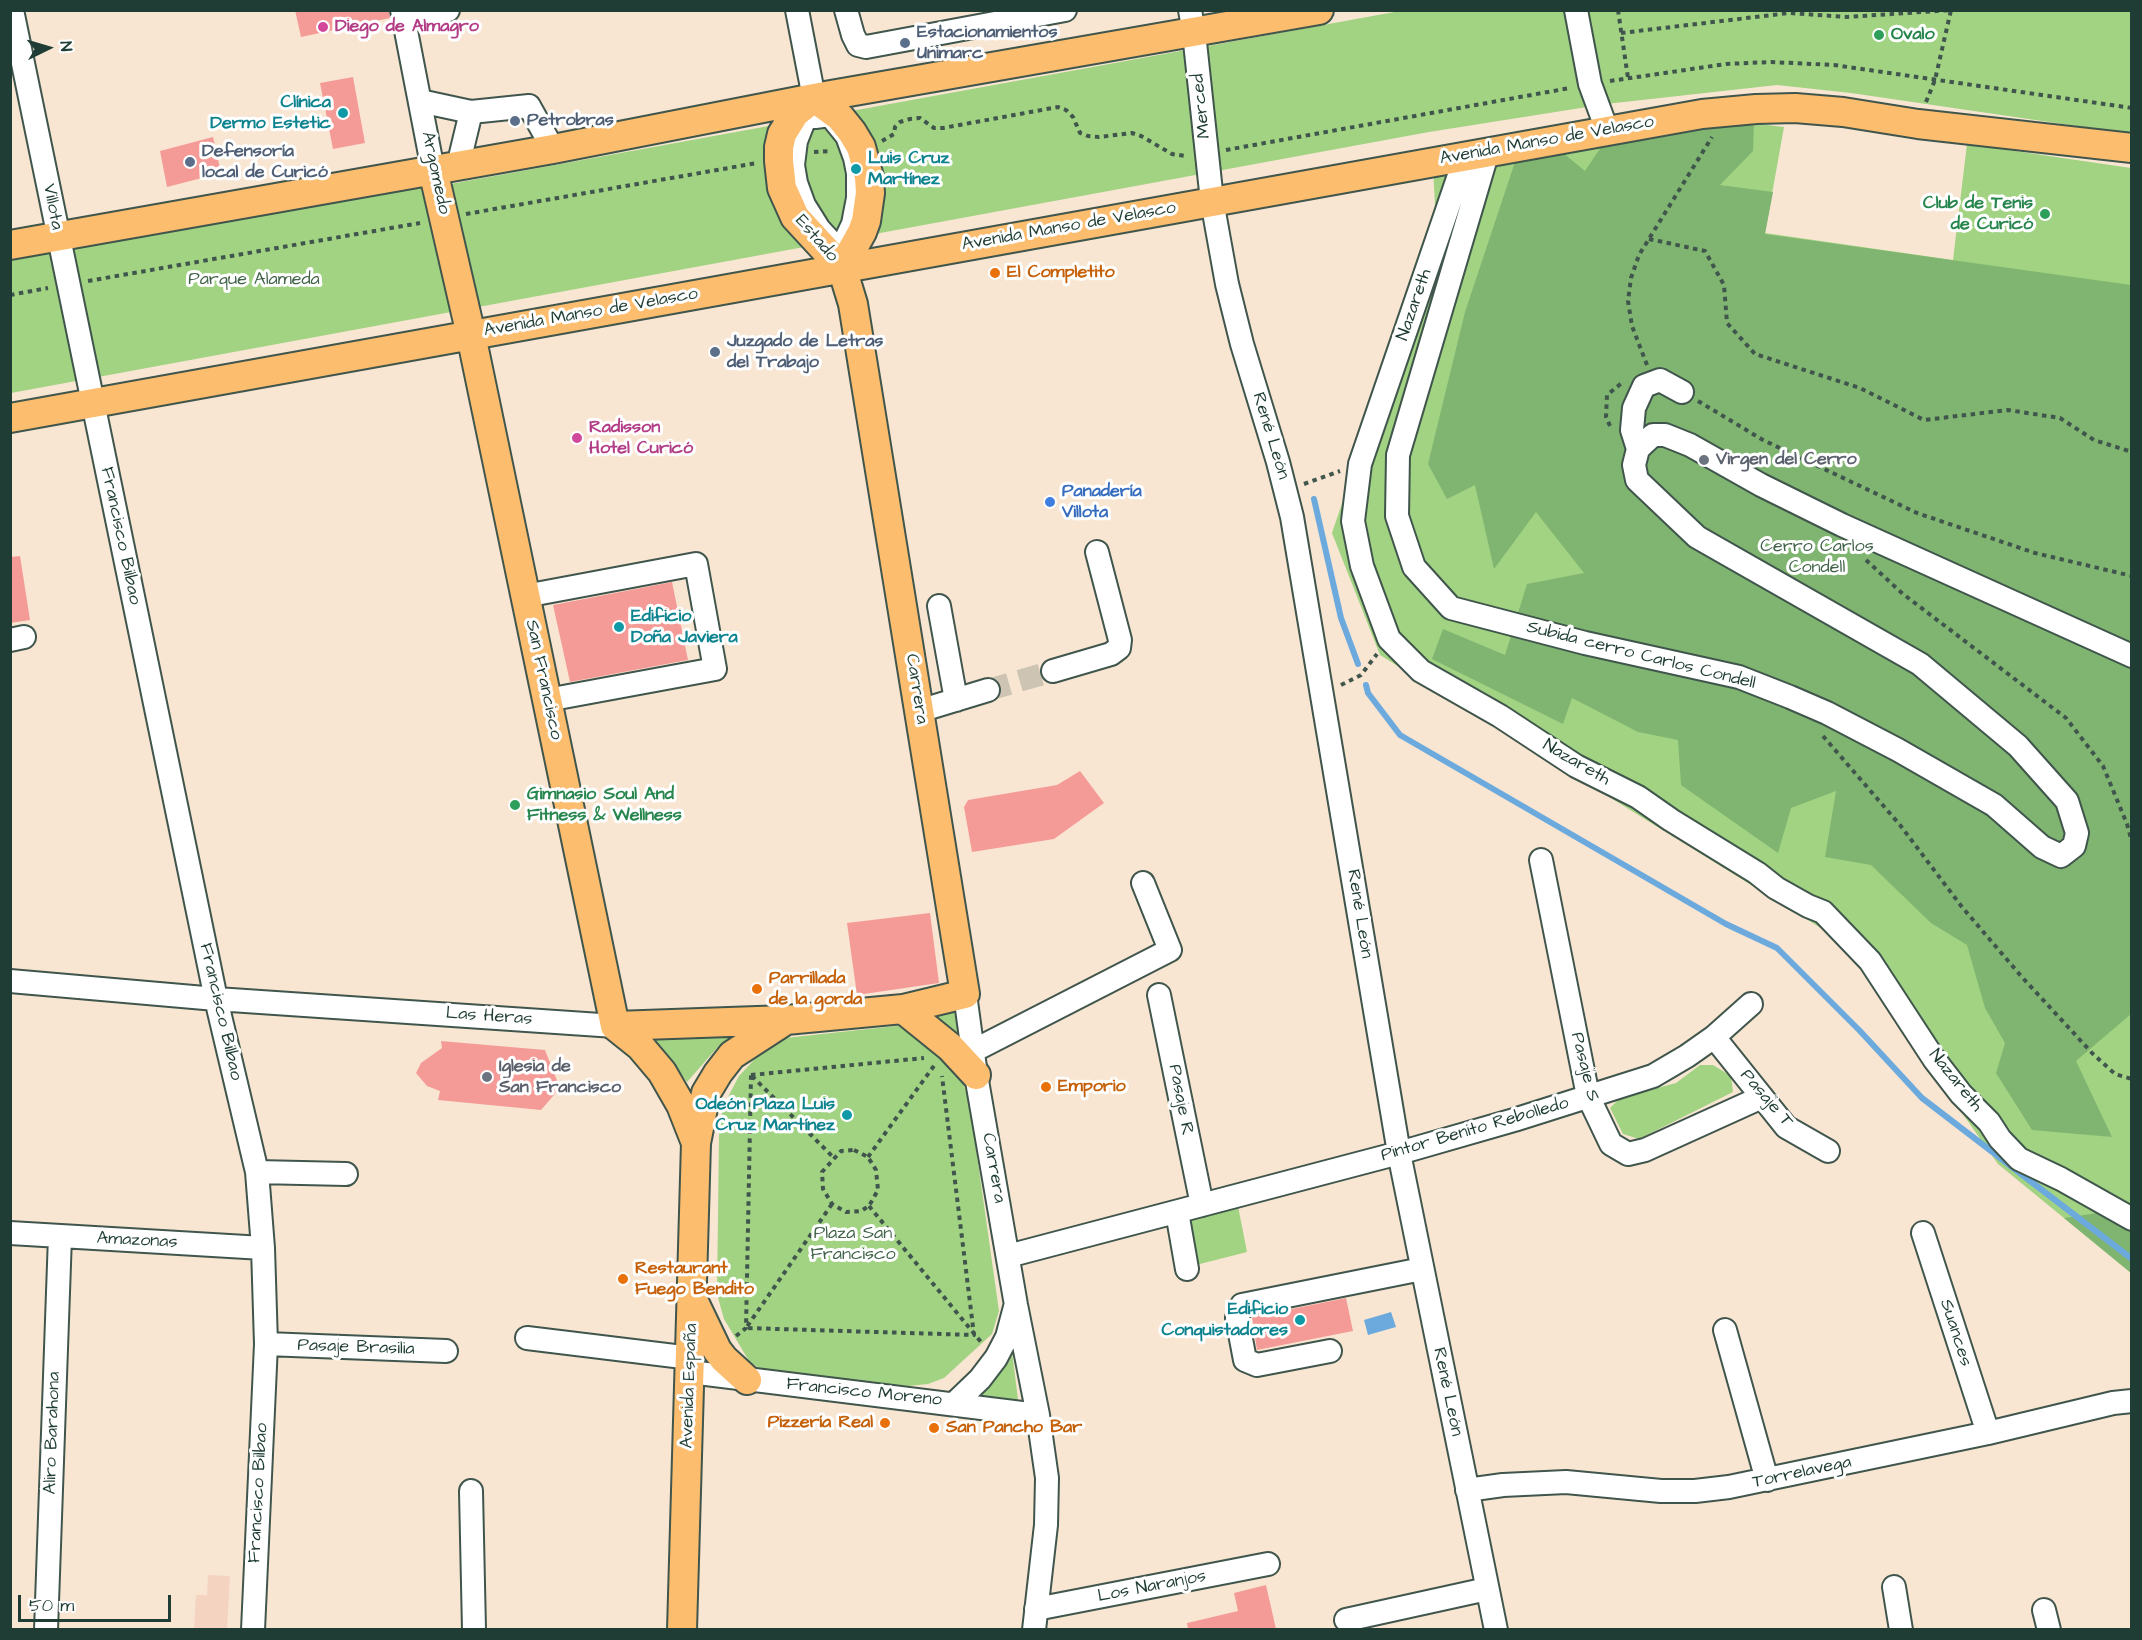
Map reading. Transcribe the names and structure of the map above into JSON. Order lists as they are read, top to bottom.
{
  "streets": {
    "main road": [
      "Avenida Manso de Velasco",
      "Argomedo",
      "Estado",
      "San Francisco",
      "Carrera",
      "Las Heras",
      "Avenida España"
    ],
    "street": [
      "Merced",
      "Villota",
      "Nazareth",
      "René León",
      "Francisco Bilbao",
      "Subida cerro Carlos Condell",
      "Pasaje S",
      "Pasaje T",
      "Pasaje R",
      "Pintor Benito Rebolledo",
      "Amazonas",
      "Suances",
      "Pasaje Brasilia",
      "Francisco Moreno",
      "Aliro Barahona",
      "Torrelavega",
      "Los Naranjos"
    ]
  },
  "crossings": [
    ["Merced", "Avenida Manso de Velasco"],
    ["Merced", "René León"],
    ["Avenida Manso de Velasco", "Argomedo"],
    ["Avenida Manso de Velasco", "Villota"],
    ["Avenida Manso de Velasco", "Estado"],
    ["Avenida Manso de Velasco", "Nazareth"],
    ["Avenida Manso de Velasco", "René León"],
    ["Avenida Manso de Velasco", "Francisco Bilbao"],
    ["Avenida Manso de Velasco", "Subida cerro Carlos Condell"],
    ["Avenida Manso de Velasco", "San Francisco"],
    ["Avenida Manso de Velasco", "Carrera"],
    ["Argomedo", "San Francisco"],
    ["Villota", "Francisco Bilbao"],
    ["Estado", "Carrera"],
    ["Nazareth", "Subida cerro Carlos Condell"],
    ["René León", "Pintor Benito Rebolledo"],
    ["René León", "Torrelavega"],
    ["Francisco Bilbao", "Las Heras"],
    ["Francisco Bilbao", "Amazonas"],
    ["Francisco Bilbao", "Pasaje Brasilia"],
    ["San Francisco", "Las Heras"],
    ["San Francisco", "Avenida España"],
    ["Carrera", "Las Heras"],
    ["Carrera", "Pintor Benito Rebolledo"],
    ["Carrera", "Francisco Moreno"],
    ["Carrera", "Los Naranjos"],
    ["Las Heras", "Avenida España"],
    ["Pasaje S", "Pasaje T"],
    ["Pasaje S", "Pintor Benito Rebolledo"],
    ["Pasaje T", "Pintor Benito Rebolledo"],
    ["Pasaje R", "Pintor Benito Rebolledo"],
    ["Amazonas", "Aliro Barahona"],
    ["Suances", "Torrelavega"],
    ["Avenida España", "Francisco Moreno"]
  ],
  "parks": ["Parque Alameda", "Cerro Carlos Condell", "Plaza San Francisco"],
  "places": [
    "Diego de Almagro",
    "Ovalo",
    "Estacionamientos Unimarc",
    "Clínica Dermo Estetic",
    "Petrobras",
    "Defensoría local de Curicó",
    "Luis Cruz Martínez",
    "Club de Tenis de Curicó",
    "El Completito",
    "Juzgado de Letras del Trabajo",
    "Radisson Hotel Curicó",
    "Virgen del Cerro",
    "Panadería Villota",
    "Edificio Doña Javiera",
    "Gimnasio Soul And Fitness & Wellness",
    "Parrillada de la gorda",
    "Iglesia de San Francisco",
    "Emporio",
    "Odeón Plaza Luis Cruz Martínez",
    "Restaurant Fuego Bendito",
    "Edificio Conquistadores",
    "Pizzería Real",
    "San Pancho Bar"
  ],
  "scale_bar": "50 m",
  "north": "right"
}
